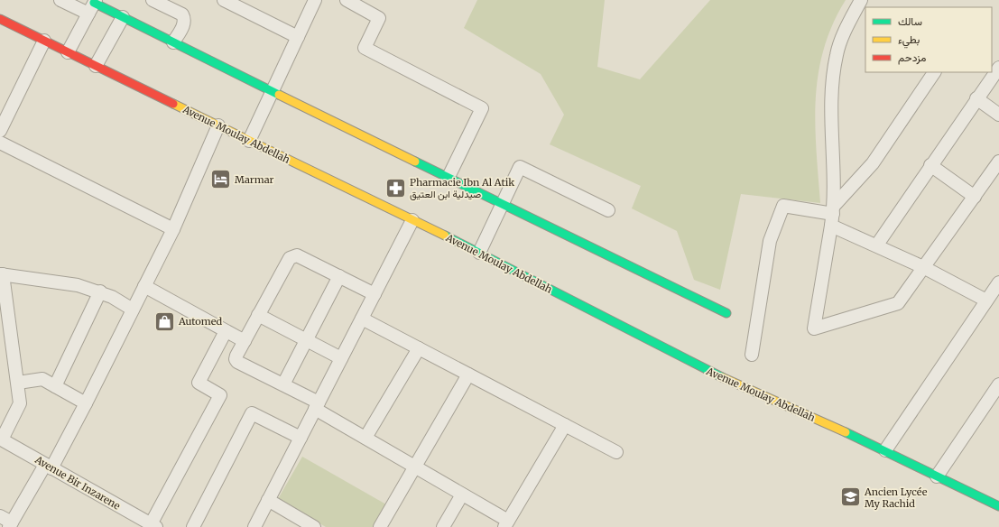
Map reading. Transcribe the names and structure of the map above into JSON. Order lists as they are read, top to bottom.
{
  "streets": {
    "main road": ["Avenue Moulay Abdellah"],
    "street": ["Avenue Bir Inzarene"]
  },
  "places": {
    "hotel": ["Marmar"],
    "pharmacy": ["Pharmacie Ibn Al Atik صيدلية ابن العتيق"],
    "shop": ["Automed"],
    "school or university": ["Ancien Lycée My Rachid"]
  },
  "legend": ["سالك", "بطيء", "مزدحم"]
}
